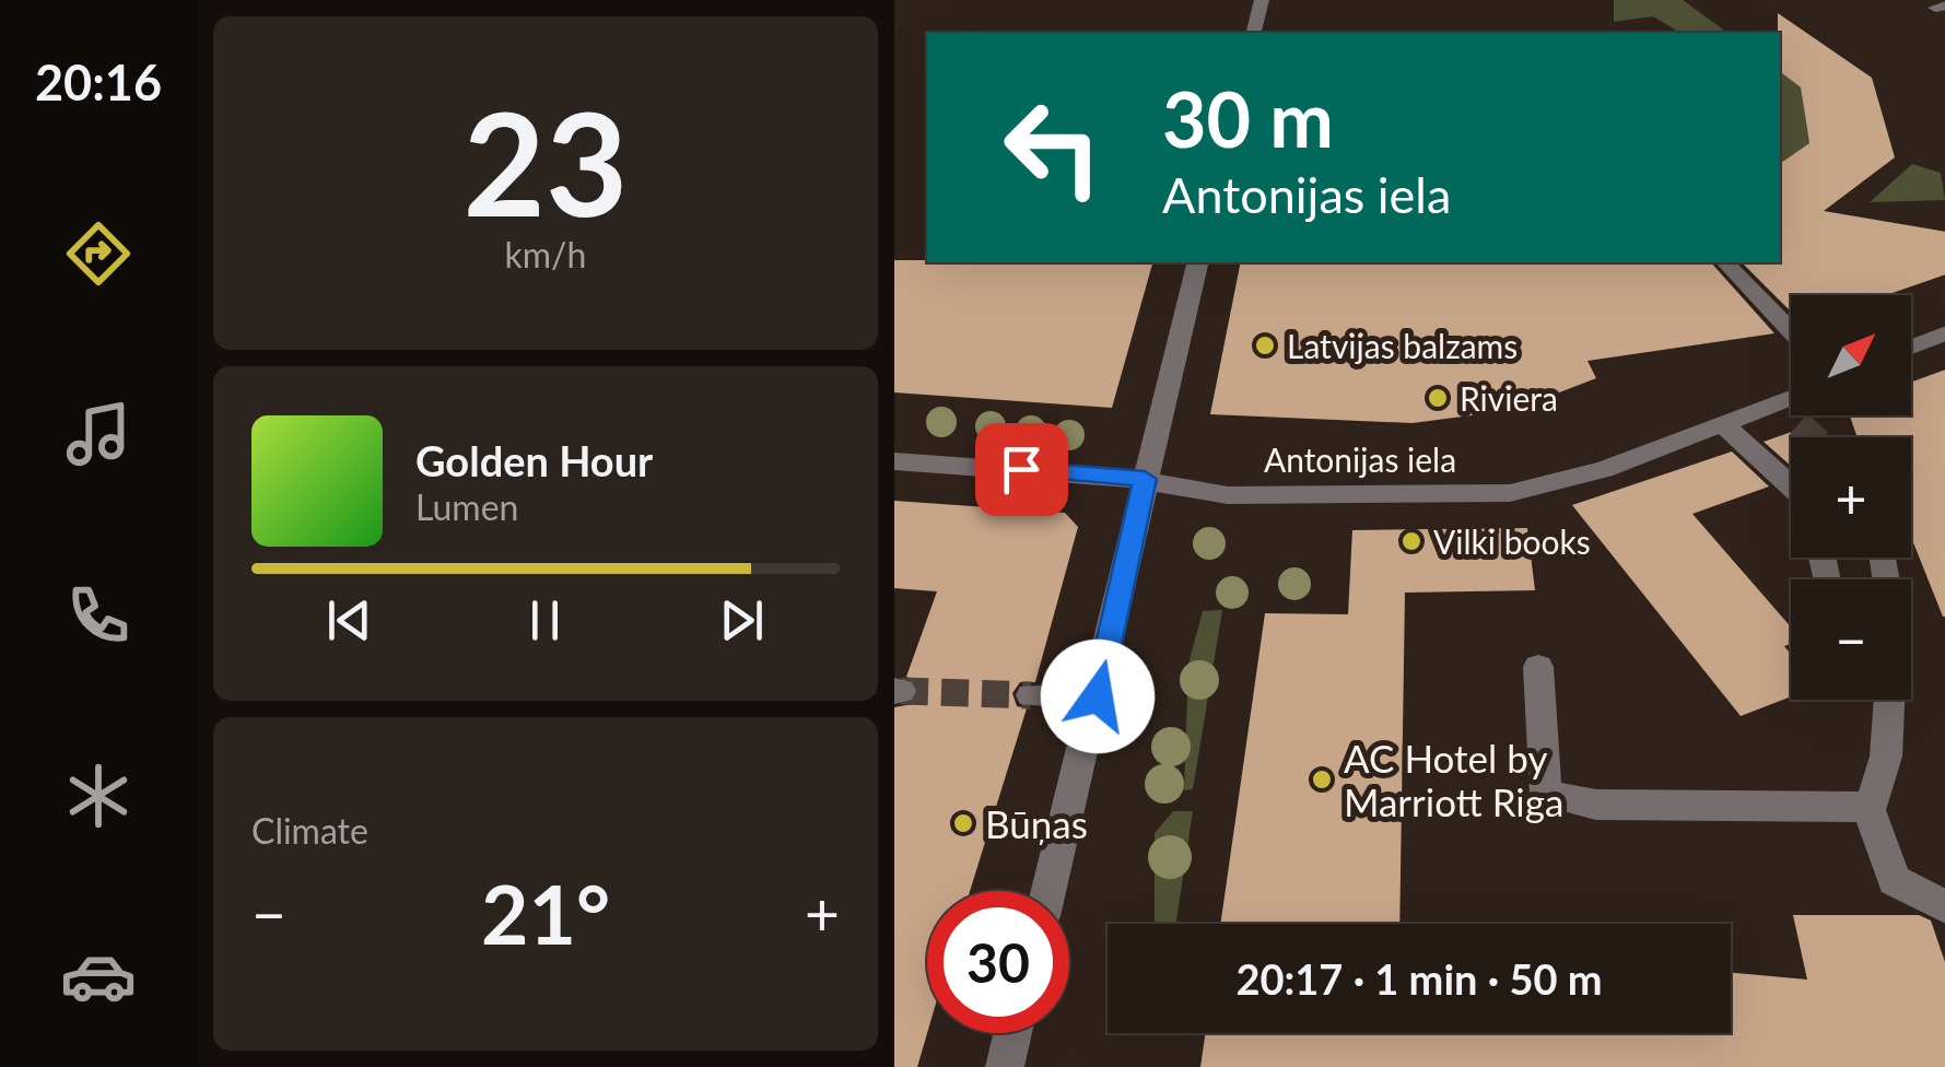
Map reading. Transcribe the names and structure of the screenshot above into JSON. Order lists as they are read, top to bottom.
{
  "streets": {
    "street": ["Antonijas iela"]
  },
  "places": [
    "Latvijas balzams",
    "Riviera",
    "Vilki books",
    "AC Hotel by Marriott Riga",
    "Būņas"
  ],
  "north": "top right",
  "page": {
    "tabs": "20:16",
    "tile": [
      ["23", "km/h"],
      "Climate"
    ],
    "turn": ["30 m", "Antonijas iela"],
    "map_buttons": ["+", "−"],
    "song": ["Golden Hour", "Lumen"],
    "heat": ["−", "21°", "+"],
    "limit": "30",
    "trip": "20:17 · 1 min · 50 m"
  }
}
